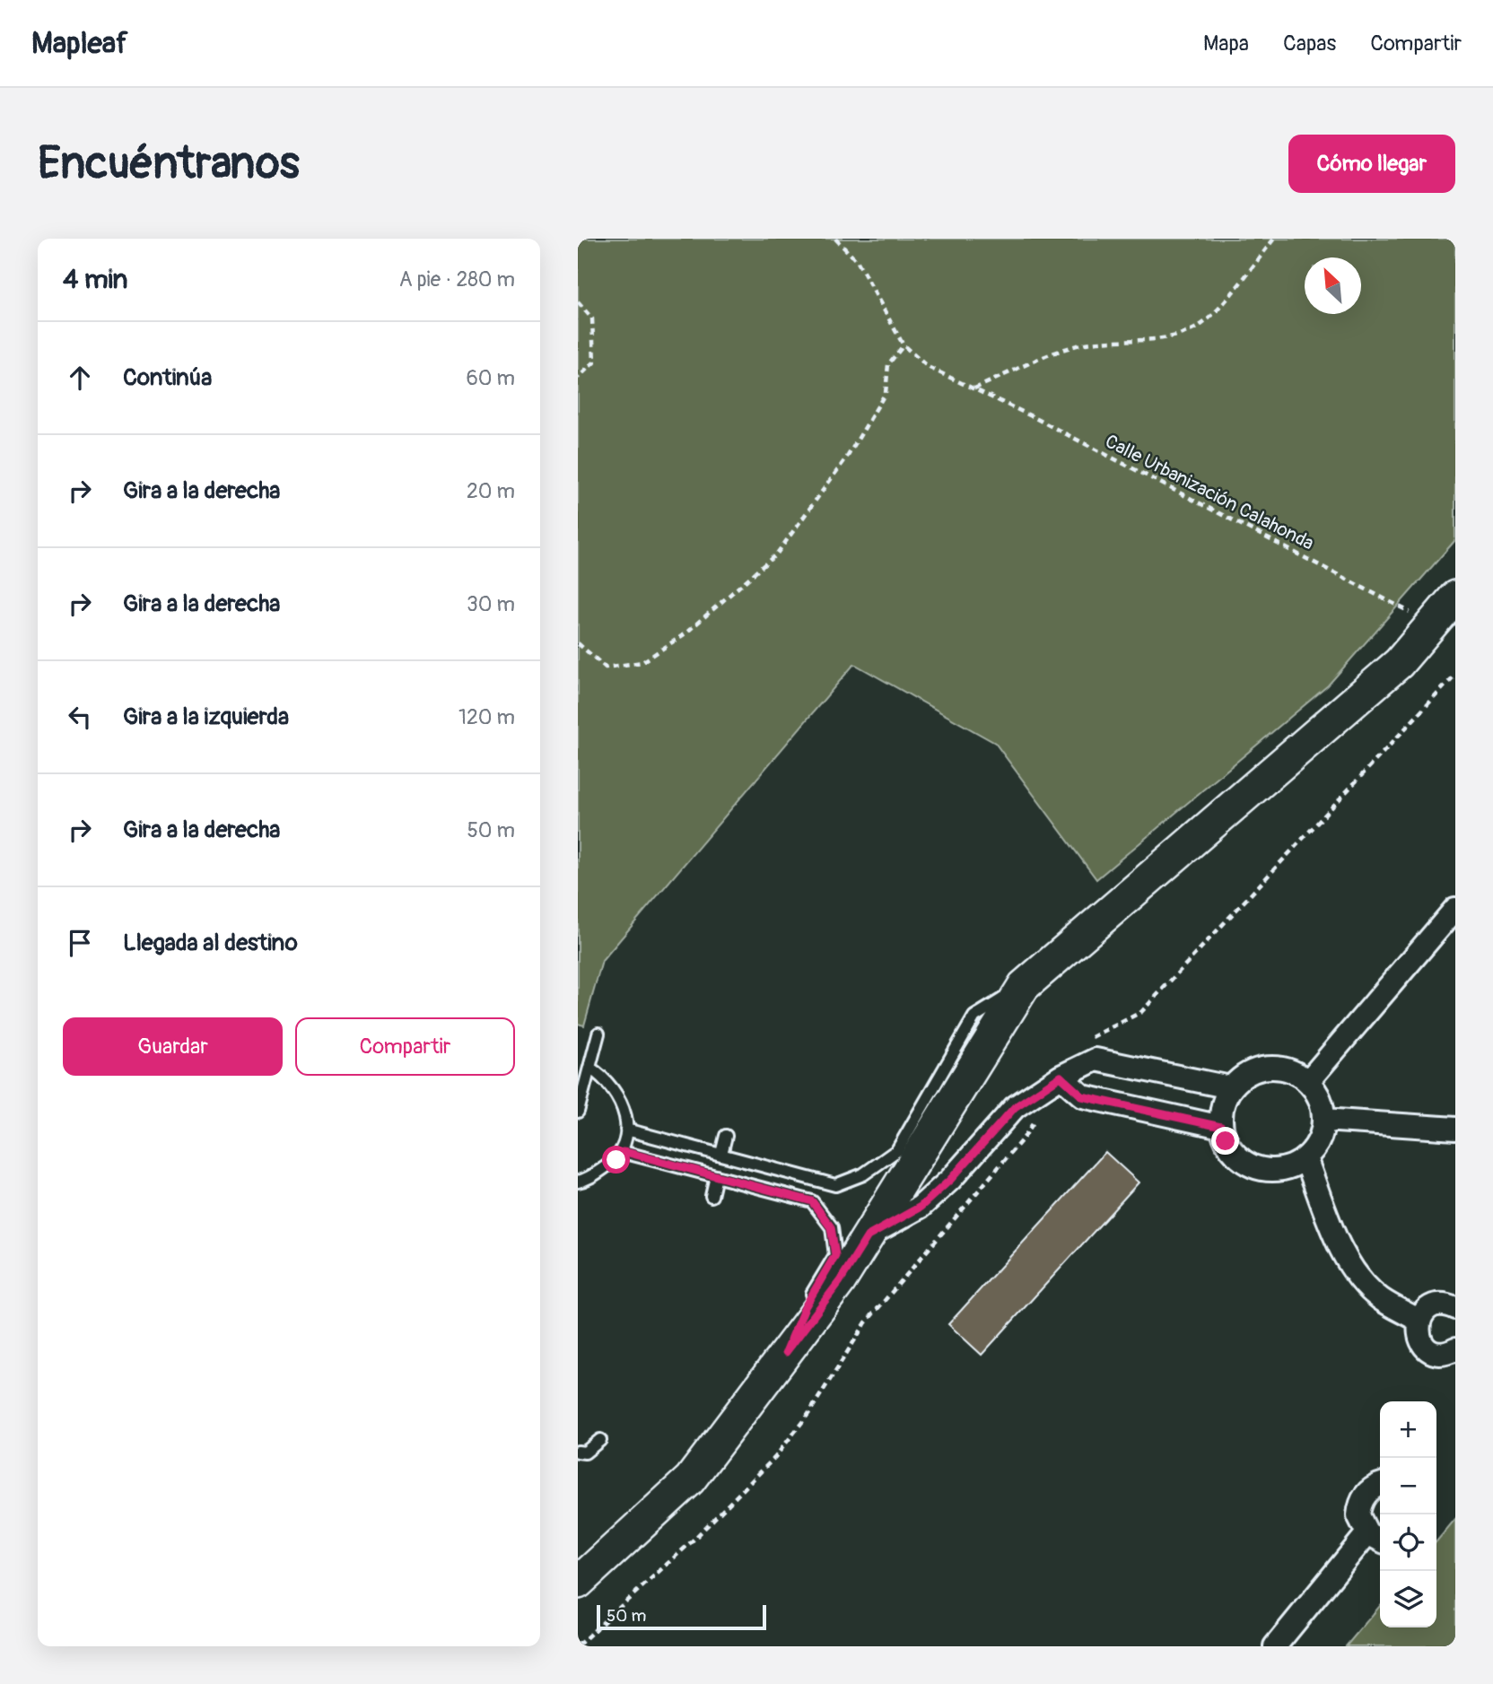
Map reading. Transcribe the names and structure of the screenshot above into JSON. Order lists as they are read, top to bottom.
{
  "streets": {
    "path": ["Calle Urbanización Calahonda"]
  },
  "scale_bar": "50 m",
  "north": "top left",
  "page": {
    "header": "Mapleaf",
    "nav": ["Mapa", "Capas", "Compartir"],
    "buttons": [
      "Cómo llegar",
      ["Guardar", "Compartir"]
    ],
    "title": "Encuéntranos",
    "heading": ["4 min", "A pie · 280 m"],
    "list": [
      ["Continúa", "60 m"],
      ["Gira a la derecha", "20 m"],
      ["Gira a la derecha", "30 m"],
      ["Gira a la izquierda", "120 m"],
      ["Gira a la derecha", "50 m"],
      "Llegada al destino"
    ],
    "map_buttons": ["+", "−"],
    "scale": "50 m"
  }
}
